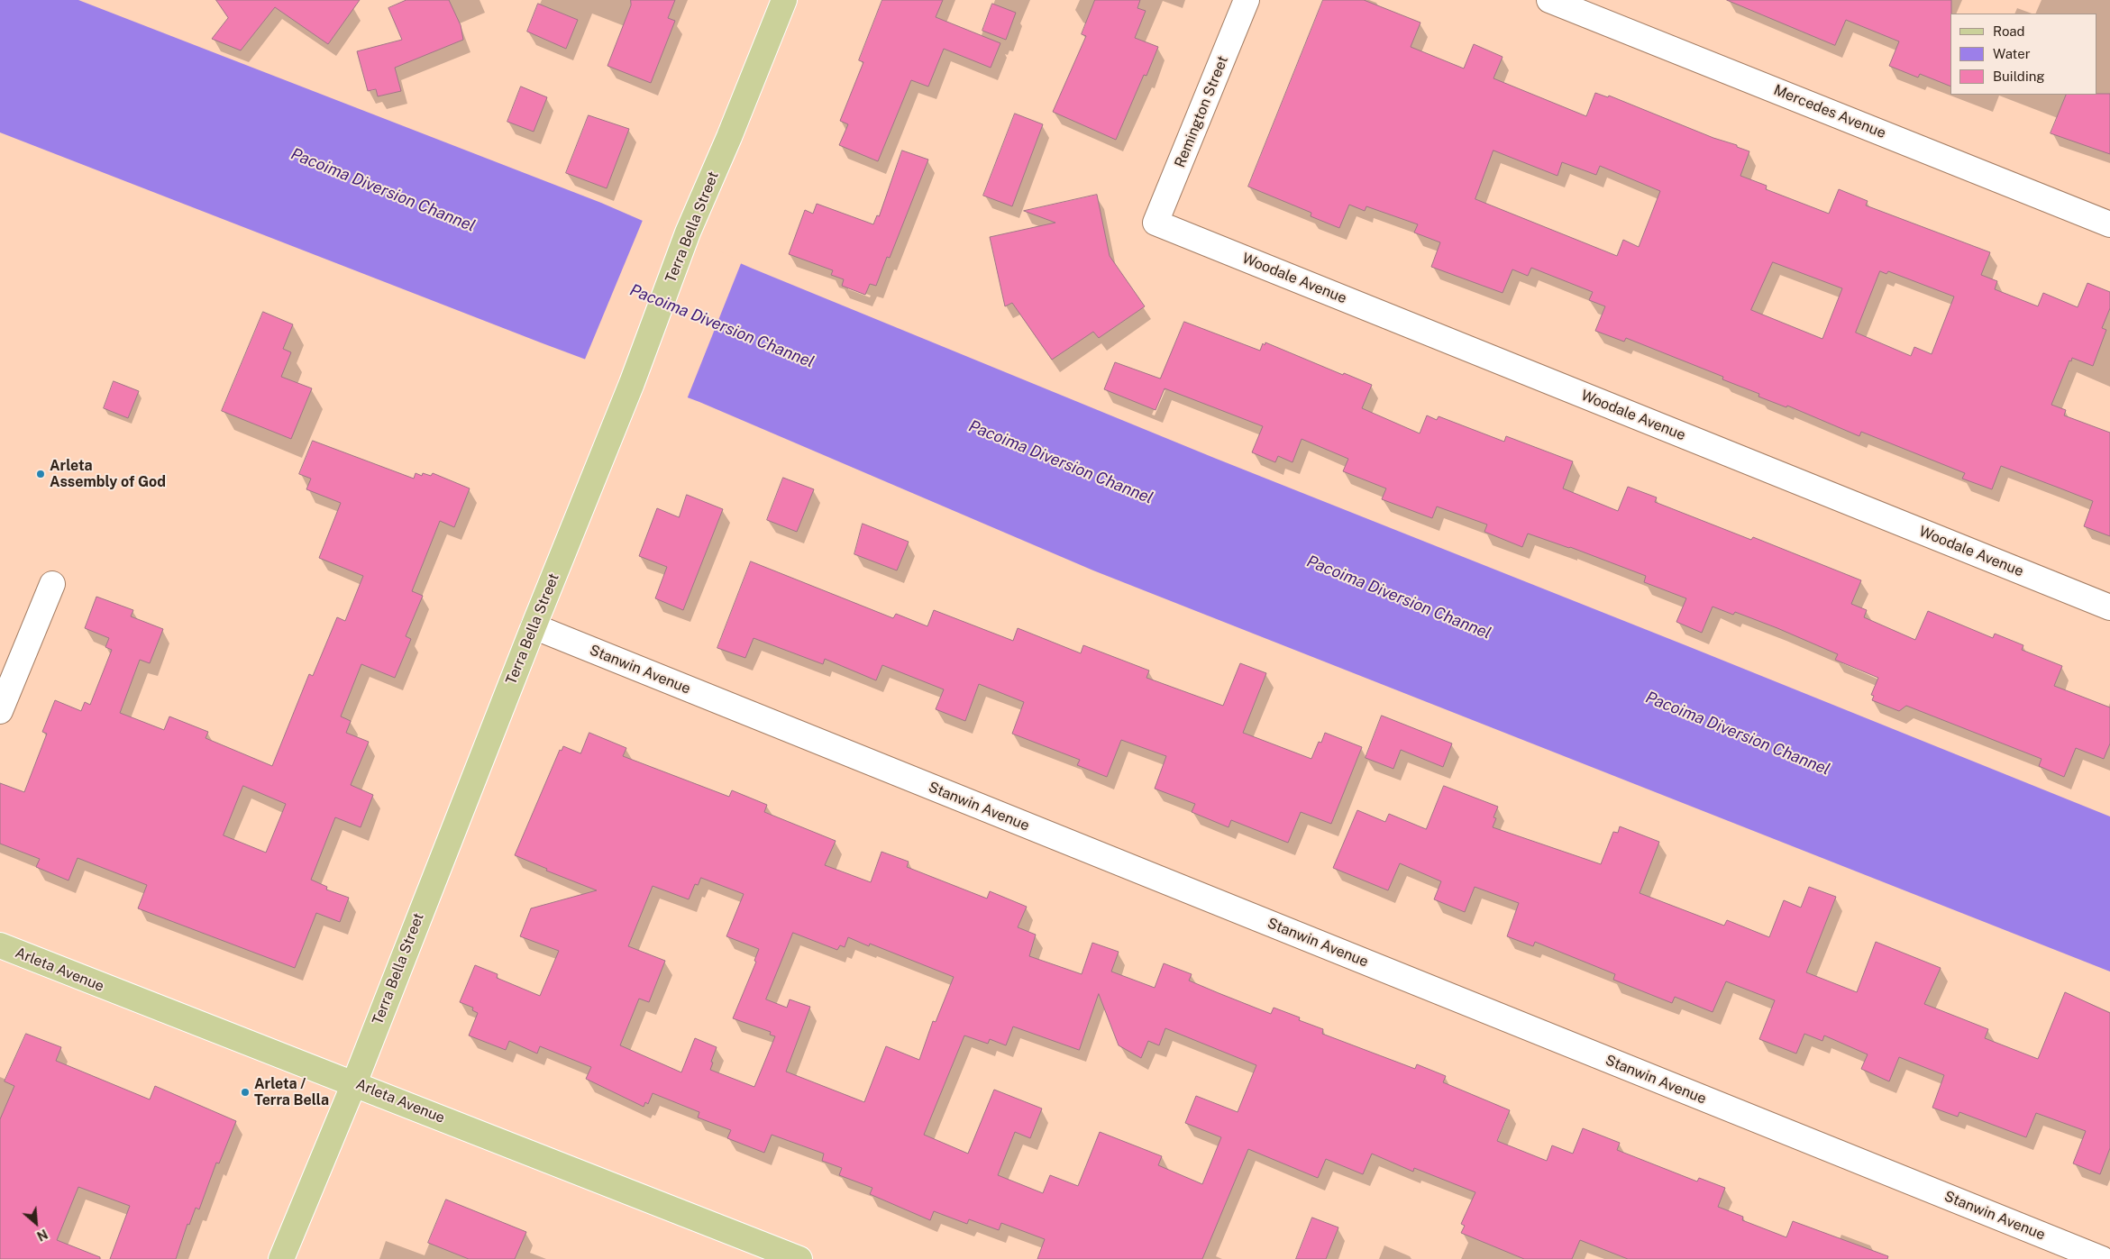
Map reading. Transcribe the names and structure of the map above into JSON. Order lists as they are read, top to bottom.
{
  "streets": {
    "main road": ["Terra Bella Street", "Arleta Avenue"],
    "street": [
      "Remington Street",
      "Mercedes Avenue",
      "Woodale Avenue",
      "Stanwin Avenue"
    ]
  },
  "crossings": [
    ["Remington Street", "Woodale Avenue"],
    ["Terra Bella Street", "Stanwin Avenue"],
    ["Terra Bella Street", "Arleta Avenue"]
  ],
  "water": ["Pacoima Diversion Channel"],
  "places": ["Arleta Assembly of God", "Arleta / Terra Bella"],
  "legend": ["Road", "Water", "Building"],
  "north": "bottom right"
}
